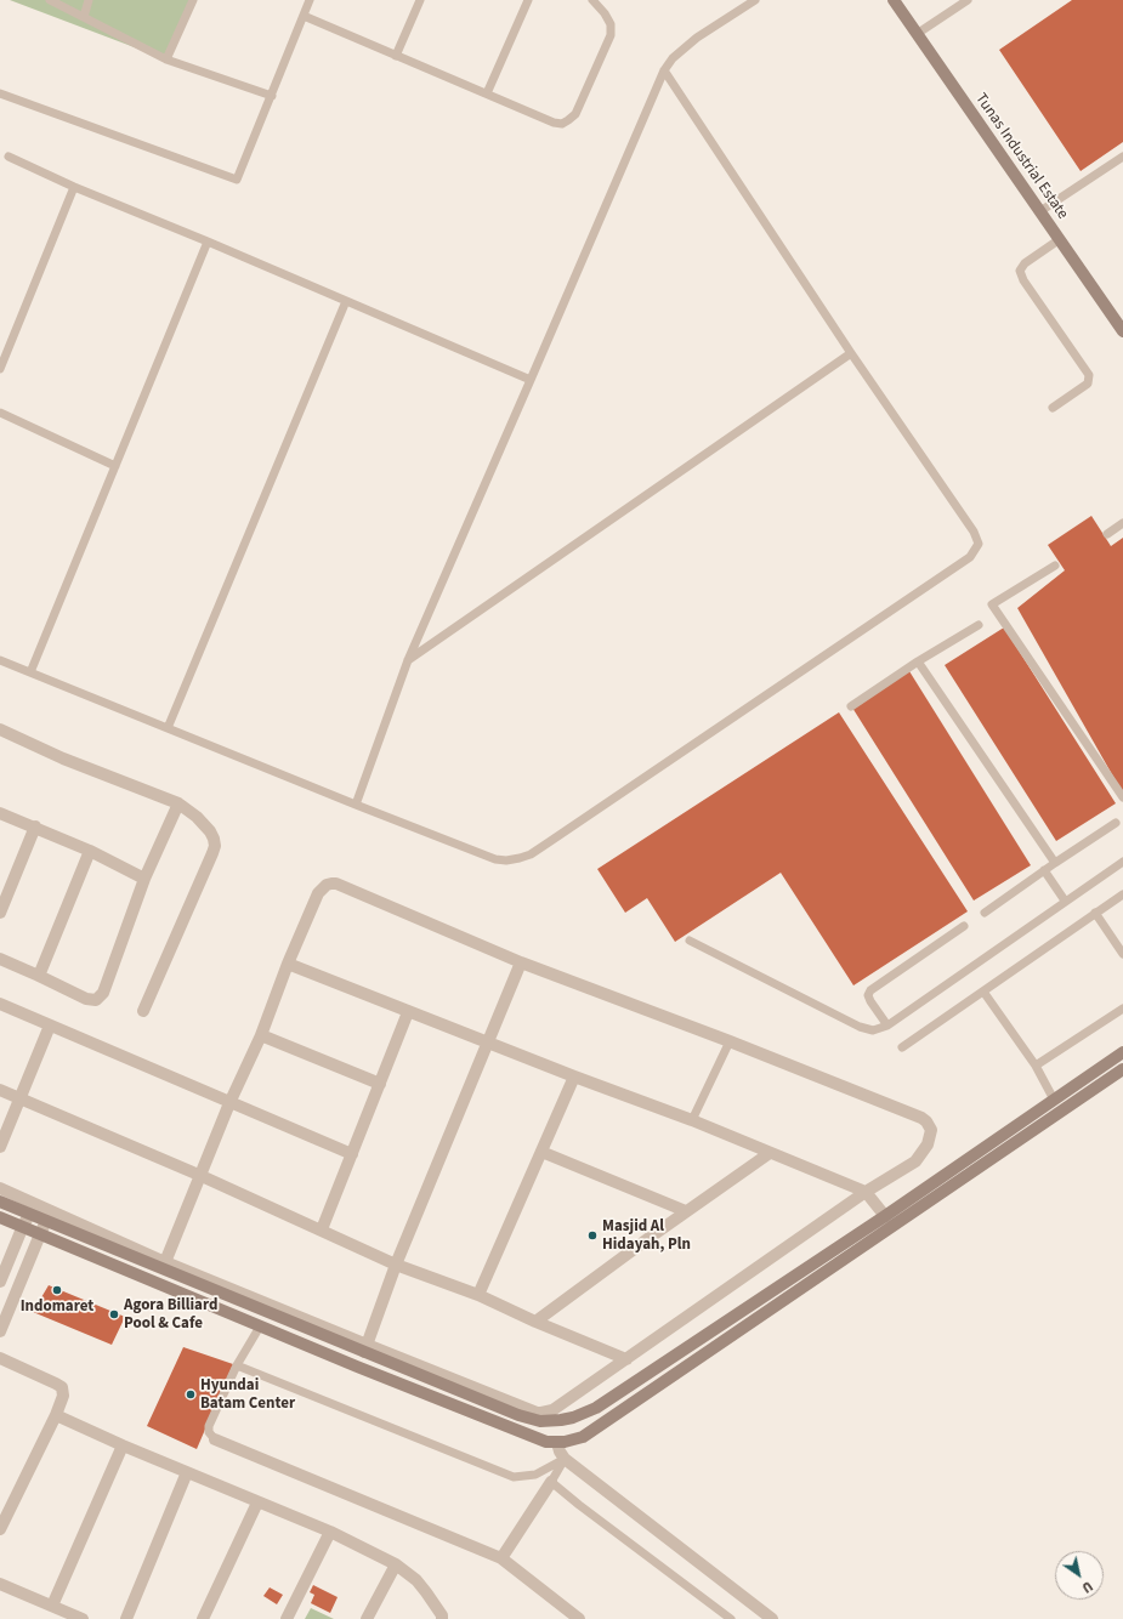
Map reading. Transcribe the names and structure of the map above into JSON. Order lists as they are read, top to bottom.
{
  "streets": {
    "main road": ["Tunas Industrial Estate"]
  },
  "places": [
    "Masjid Al Hidayah, Pln",
    "Indomaret",
    "Agora Billiard Pool & Cafe",
    "Hyundai Batam Center"
  ],
  "north": "bottom right"
}
